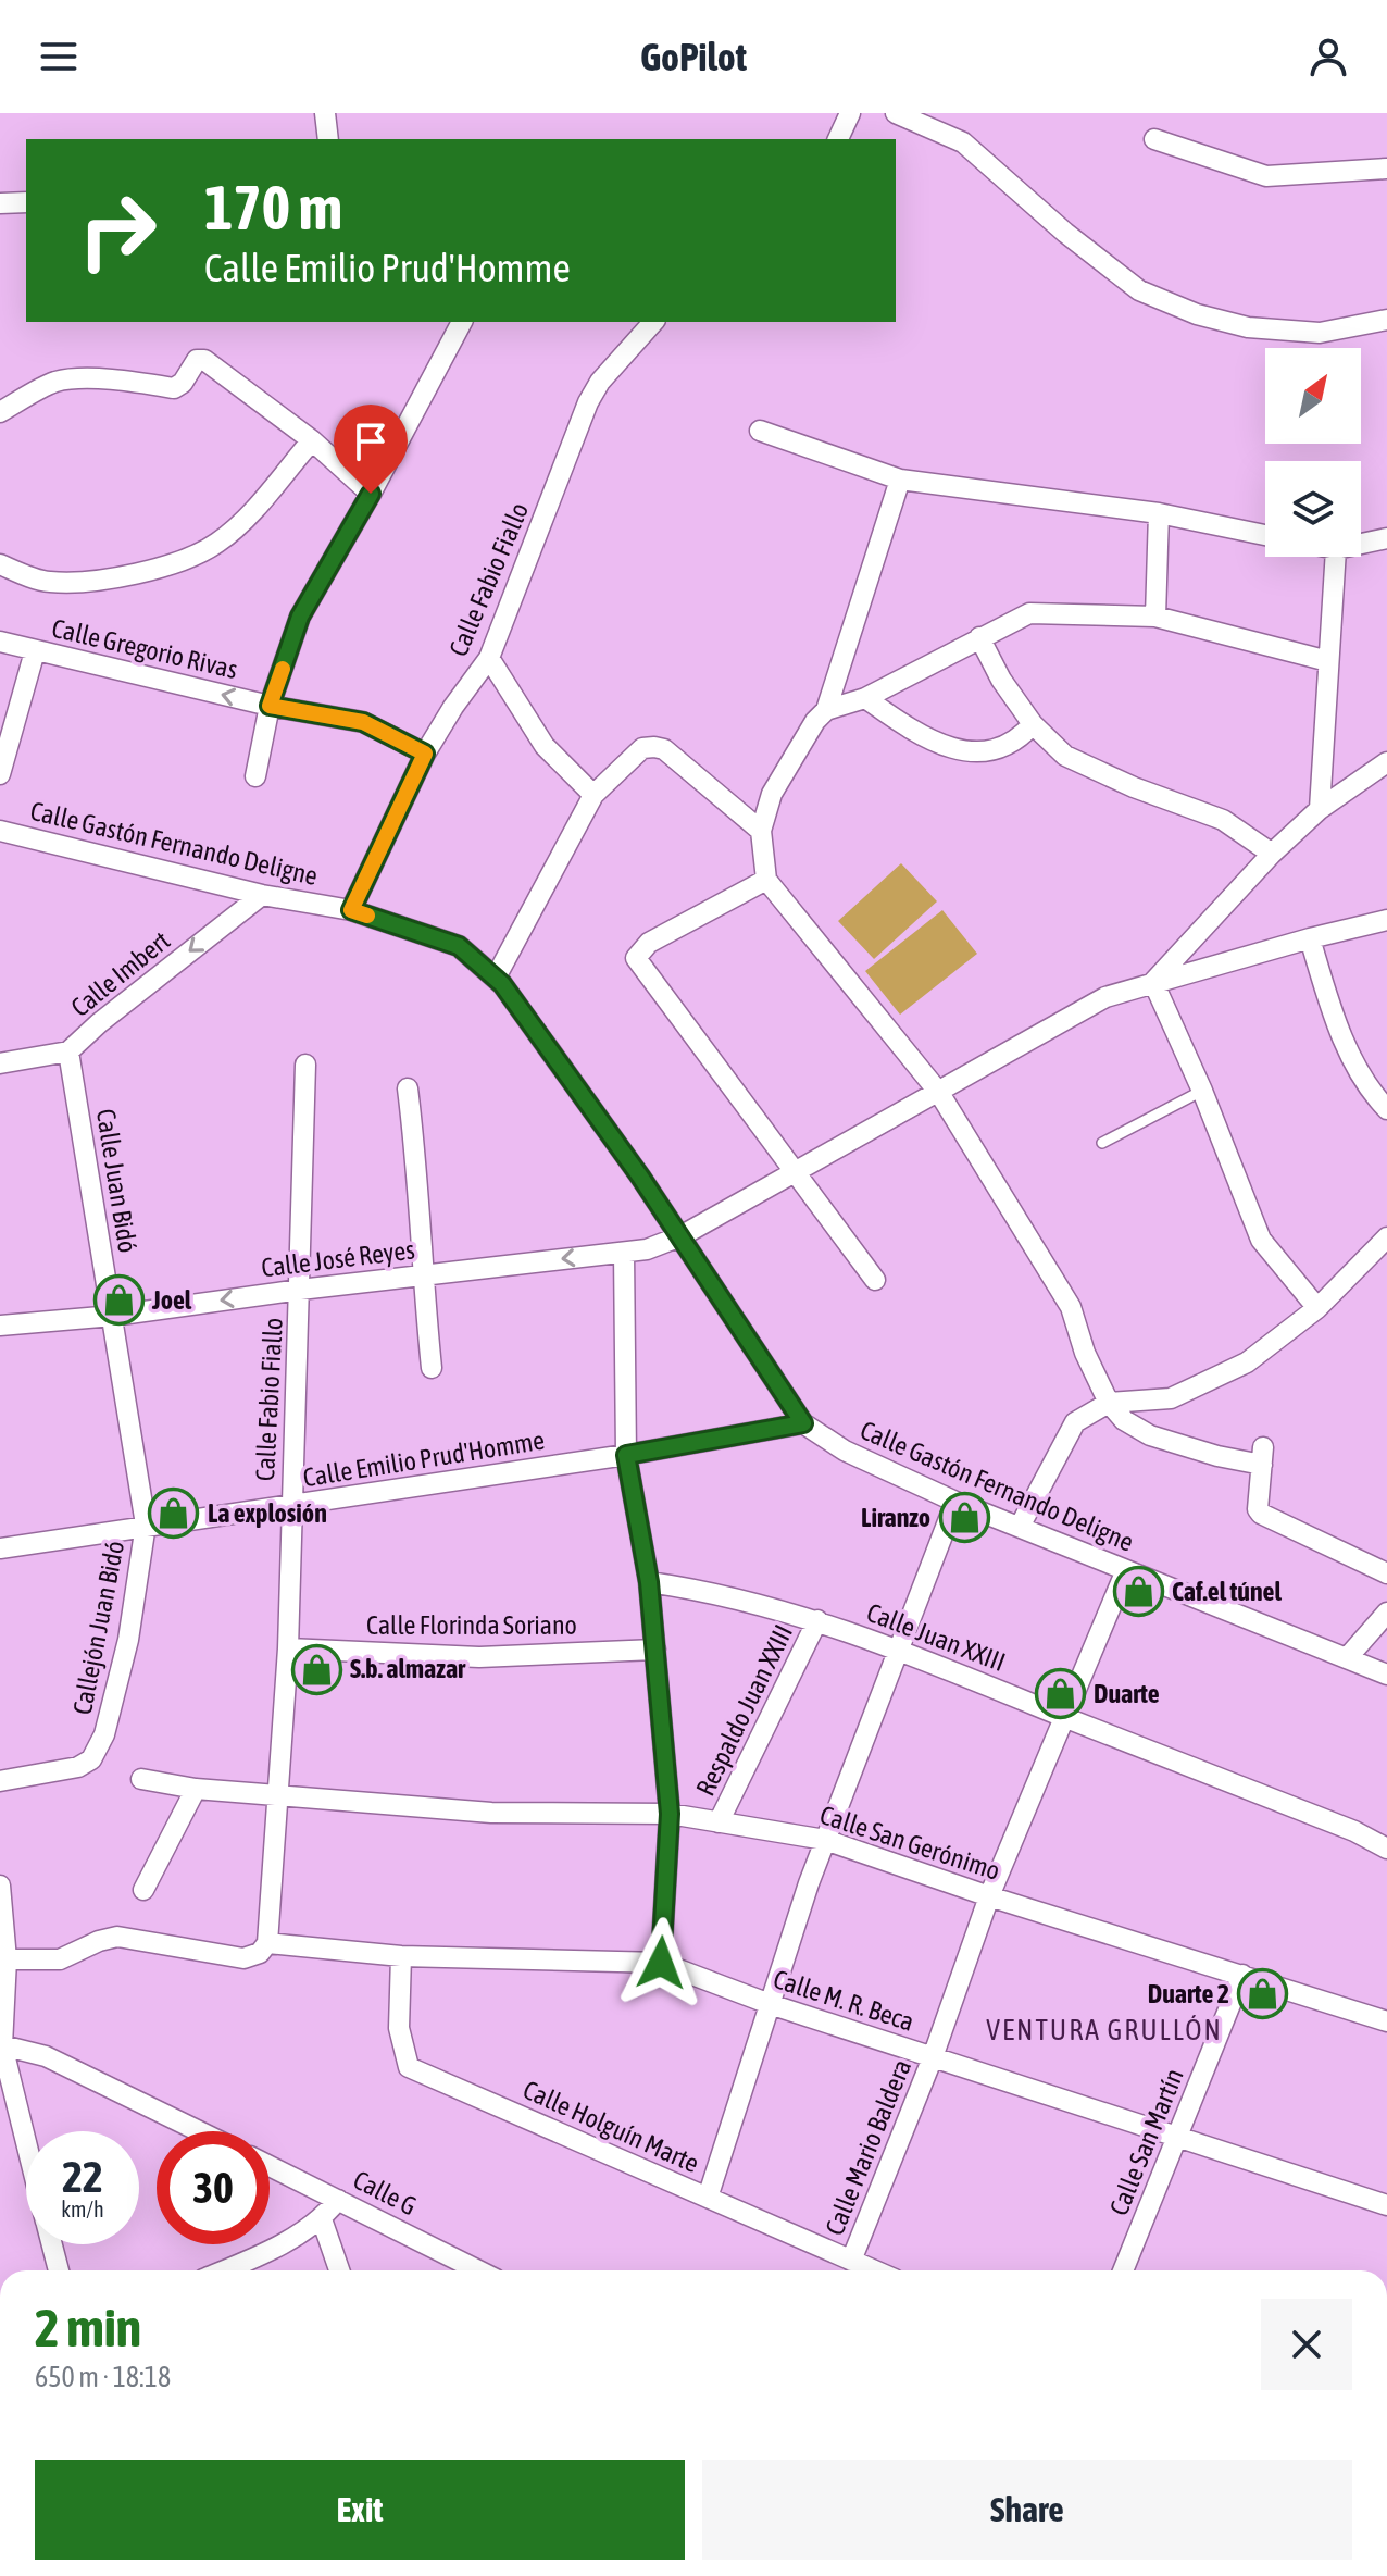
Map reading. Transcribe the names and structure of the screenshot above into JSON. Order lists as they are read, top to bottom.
{
  "streets": {
    "street": [
      "Calle Fabio Fiallo",
      "Calle Gregorio Rivas",
      "Calle Gastón Fernando Deligne",
      "Calle Imbert",
      "Calle Juan Bidó",
      "Calle José Reyes",
      "Calle Emilio Prud'Homme",
      "Calle Florinda Soriano",
      "Callejón Juan Bidó",
      "Calle Juan XXIII",
      "Respaldo Juan XXIII",
      "Calle San Gerónimo",
      "Calle M. R. Beca",
      "Calle Holguín Marte",
      "Calle San Martín",
      "Calle Mario Baldera",
      "Calle G"
    ]
  },
  "crossings": [
    ["Calle Fabio Fiallo", "Calle Gregorio Rivas"],
    ["Calle Fabio Fiallo", "Calle Gastón Fernando Deligne"],
    ["Calle Fabio Fiallo", "Calle José Reyes"],
    ["Calle Fabio Fiallo", "Calle Emilio Prud'Homme"],
    ["Calle Fabio Fiallo", "Calle Florinda Soriano"],
    ["Calle Fabio Fiallo", "Calle San Gerónimo"],
    ["Calle Fabio Fiallo", "Calle M. R. Beca"],
    ["Calle Gastón Fernando Deligne", "Calle Imbert"],
    ["Calle Gastón Fernando Deligne", "Calle José Reyes"],
    ["Calle Gastón Fernando Deligne", "Calle Emilio Prud'Homme"],
    ["Calle Gastón Fernando Deligne", "Calle Mario Baldera"],
    ["Calle Imbert", "Calle Juan Bidó"],
    ["Calle Juan Bidó", "Calle José Reyes"],
    ["Calle Juan Bidó", "Calle Emilio Prud'Homme"],
    ["Calle Juan Bidó", "Callejón Juan Bidó"],
    ["Calle Emilio Prud'Homme", "Callejón Juan Bidó"],
    ["Calle Juan XXIII", "Respaldo Juan XXIII"],
    ["Calle Juan XXIII", "Calle Mario Baldera"],
    ["Respaldo Juan XXIII", "Calle San Gerónimo"],
    ["Calle San Gerónimo", "Calle San Martín"],
    ["Calle San Gerónimo", "Calle Mario Baldera"],
    ["Calle M. R. Beca", "Calle Holguín Marte"],
    ["Calle M. R. Beca", "Calle San Martín"],
    ["Calle M. R. Beca", "Calle Mario Baldera"],
    ["Calle Holguín Marte", "Calle Mario Baldera"]
  ],
  "one_way": ["Calle Gregorio Rivas", "Calle Imbert"],
  "districts": ["VENTURA GRULLÓN"],
  "places": {
    "shop": [
      "Joel",
      "La explosión",
      "Liranzo",
      "Caf.el túnel",
      "S.b. almazar",
      "Duarte",
      "Duarte 2"
    ]
  },
  "north": "top right",
  "page": {
    "header": "GoPilot",
    "turn": ["170 m", "Calle Emilio Prud'Homme"],
    "speed": "22 km/h",
    "limit": "30",
    "heading": ["2 min", "650 m · 18:18"],
    "buttons": ["Exit", "Share"]
  }
}
